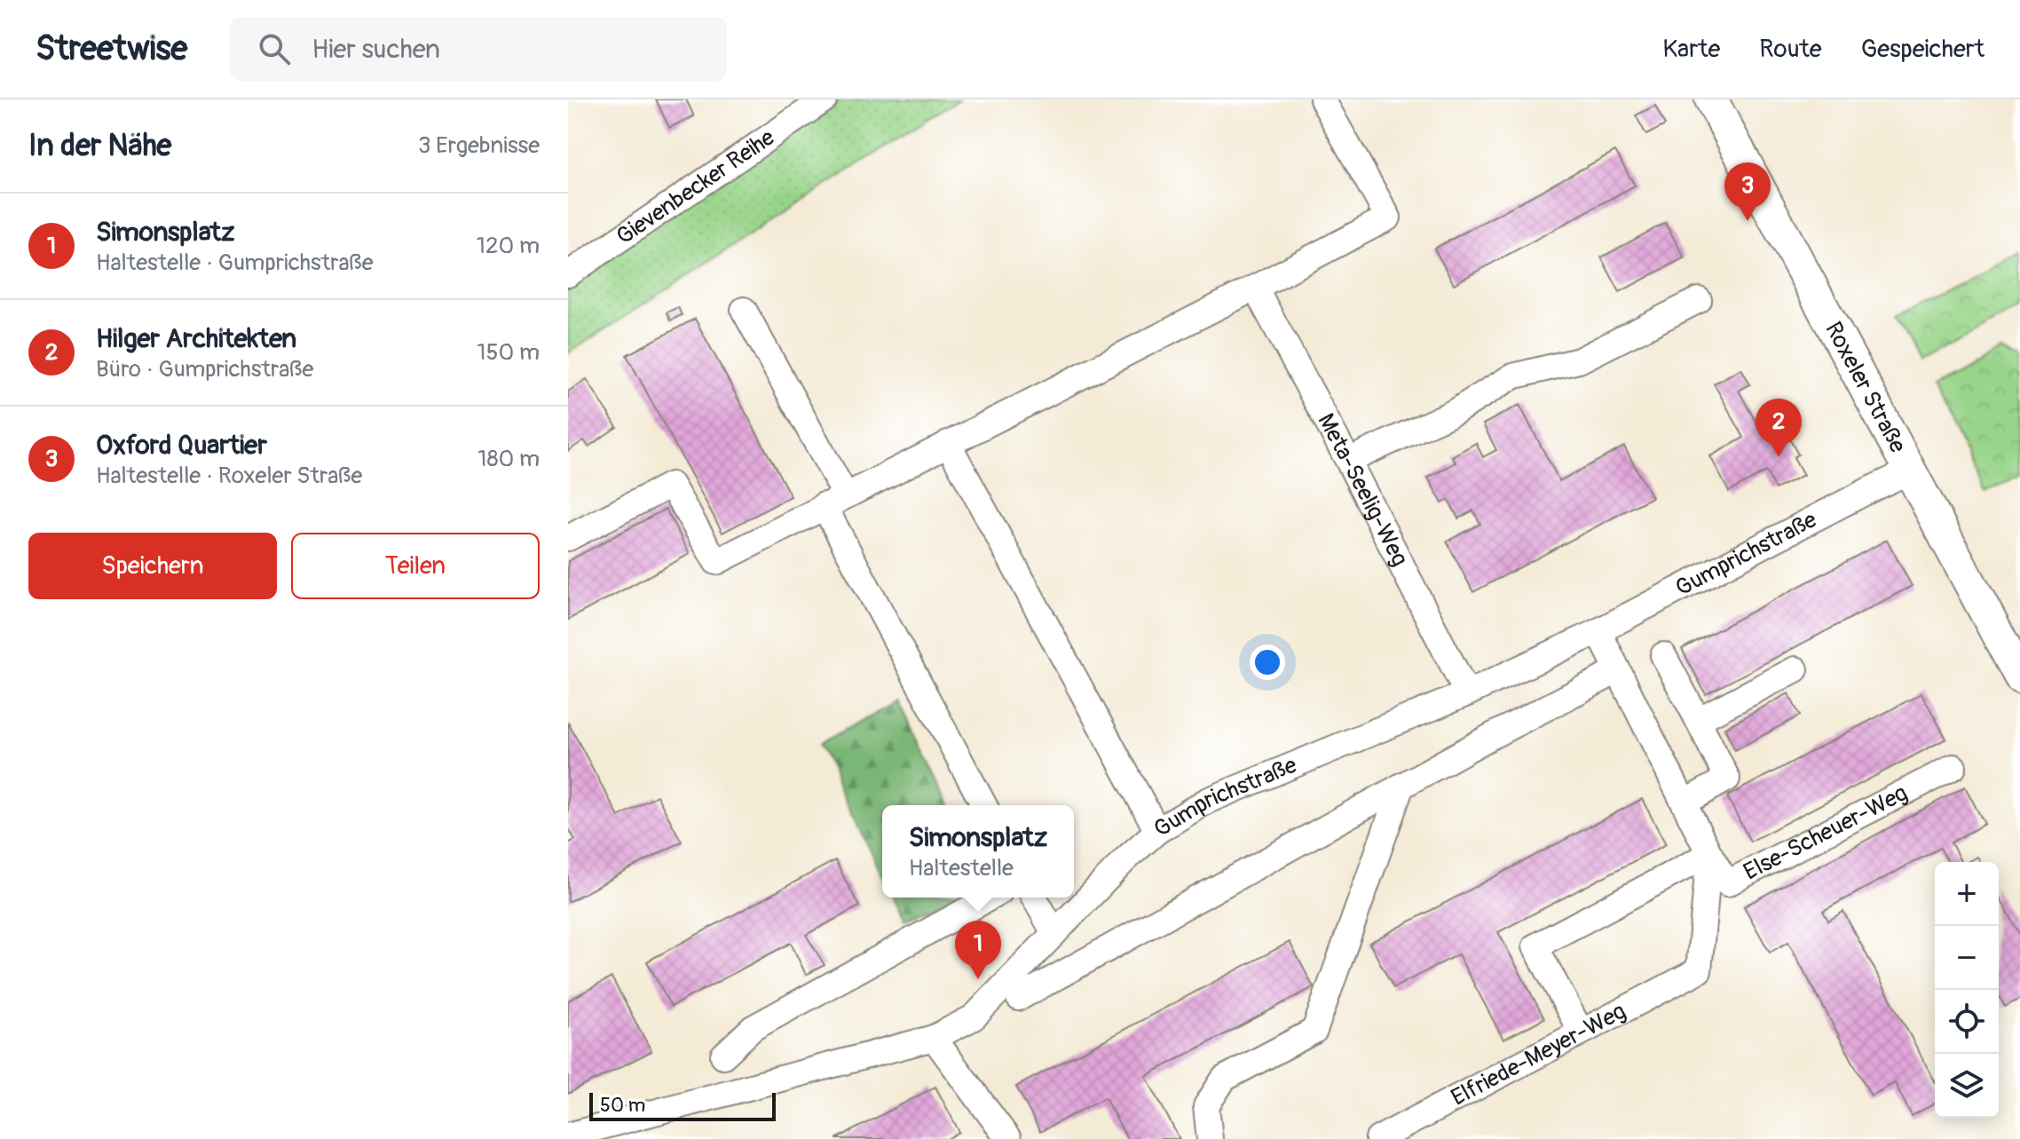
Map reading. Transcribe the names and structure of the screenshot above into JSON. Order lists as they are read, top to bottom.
{
  "streets": {
    "main road": ["Roxeler Straße"],
    "street": [
      "Gievenbecker Reihe",
      "Meta-Seelig-Weg",
      "Gumprichstraße",
      "Else-Scheuer-Weg",
      "Elfriede-Meyer-Weg"
    ]
  },
  "crossings": [
    ["Roxeler Straße", "Gumprichstraße"],
    ["Meta-Seelig-Weg", "Gumprichstraße"],
    ["Gumprichstraße", "Else-Scheuer-Weg"],
    ["Else-Scheuer-Weg", "Elfriede-Meyer-Weg"]
  ],
  "scale_bar": "50 m",
  "page": {
    "header": "Streetwise",
    "search": "Hier suchen",
    "nav": ["Karte", "Route", "Gespeichert"],
    "heading": ["In der Nähe", "3 Ergebnisse"],
    "pins": ["3", "2", "1"],
    "list": [
      {
        "mark": "1",
        "name": "Simonsplatz",
        "note": "Haltestelle · Gumprichstraße",
        "value": "120 m"
      },
      {
        "mark": "2",
        "name": "Hilger Architekten",
        "note": "Büro · Gumprichstraße",
        "value": "150 m"
      },
      {
        "mark": "3",
        "name": "Oxford Quartier",
        "note": "Haltestelle · Roxeler Straße",
        "value": "180 m"
      }
    ],
    "buttons": ["Speichern", "Teilen"],
    "popup": ["Simonsplatz", "Haltestelle"],
    "map_buttons": ["+", "−"],
    "scale": "50 m"
  }
}
